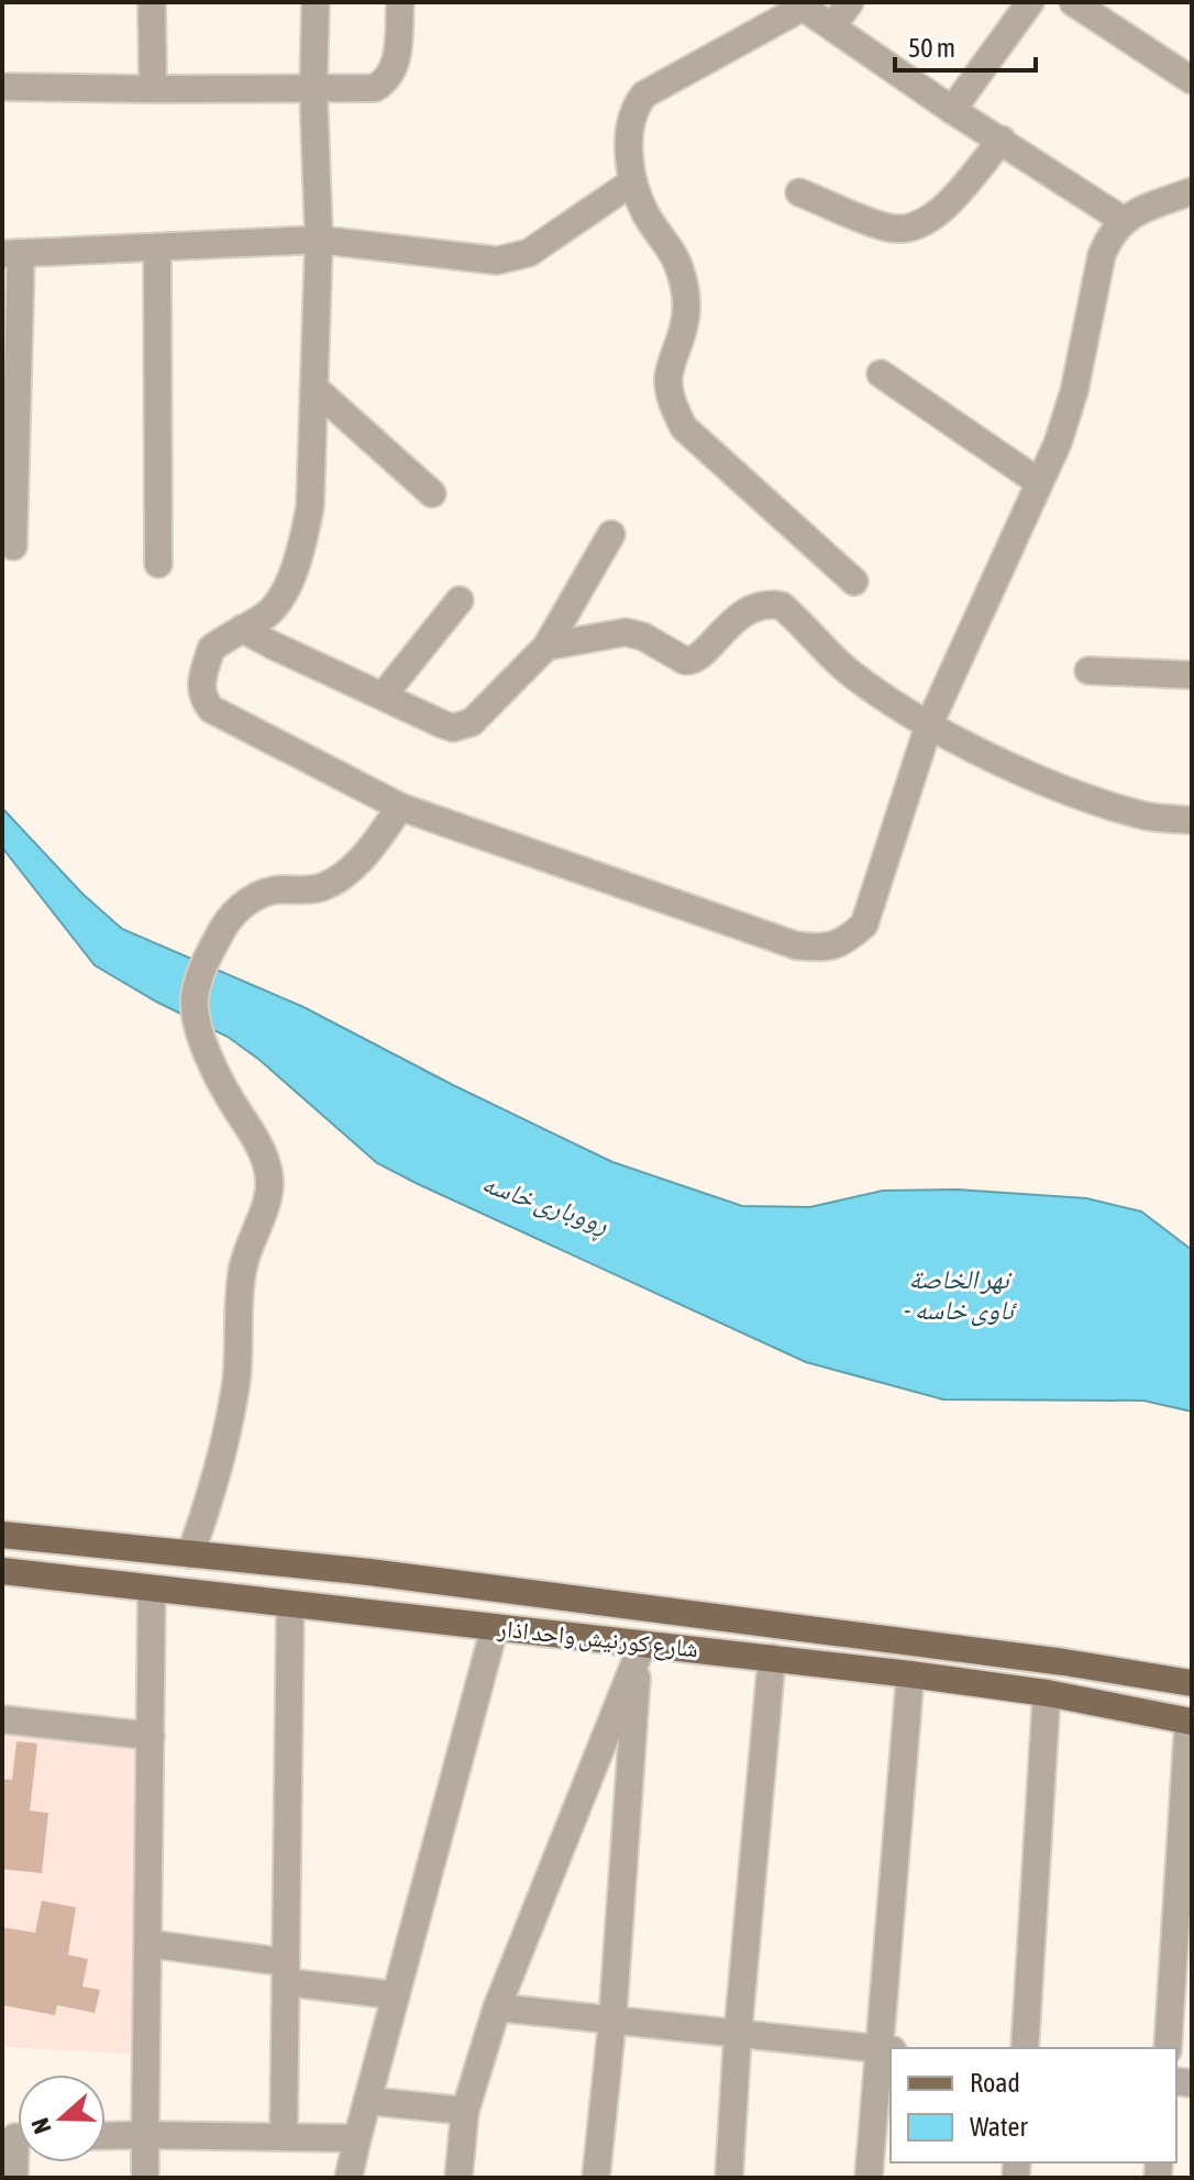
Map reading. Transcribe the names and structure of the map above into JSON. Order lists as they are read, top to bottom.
{
  "streets": {
    "main road": ["شارع كورنيش واحد اذار"]
  },
  "water": ["ڕووباری خاسە", "نهر الخاصة - ئاوی خاسە"],
  "legend": ["Road", "Water"],
  "scale_bar": "50 m",
  "north": "left"
}
